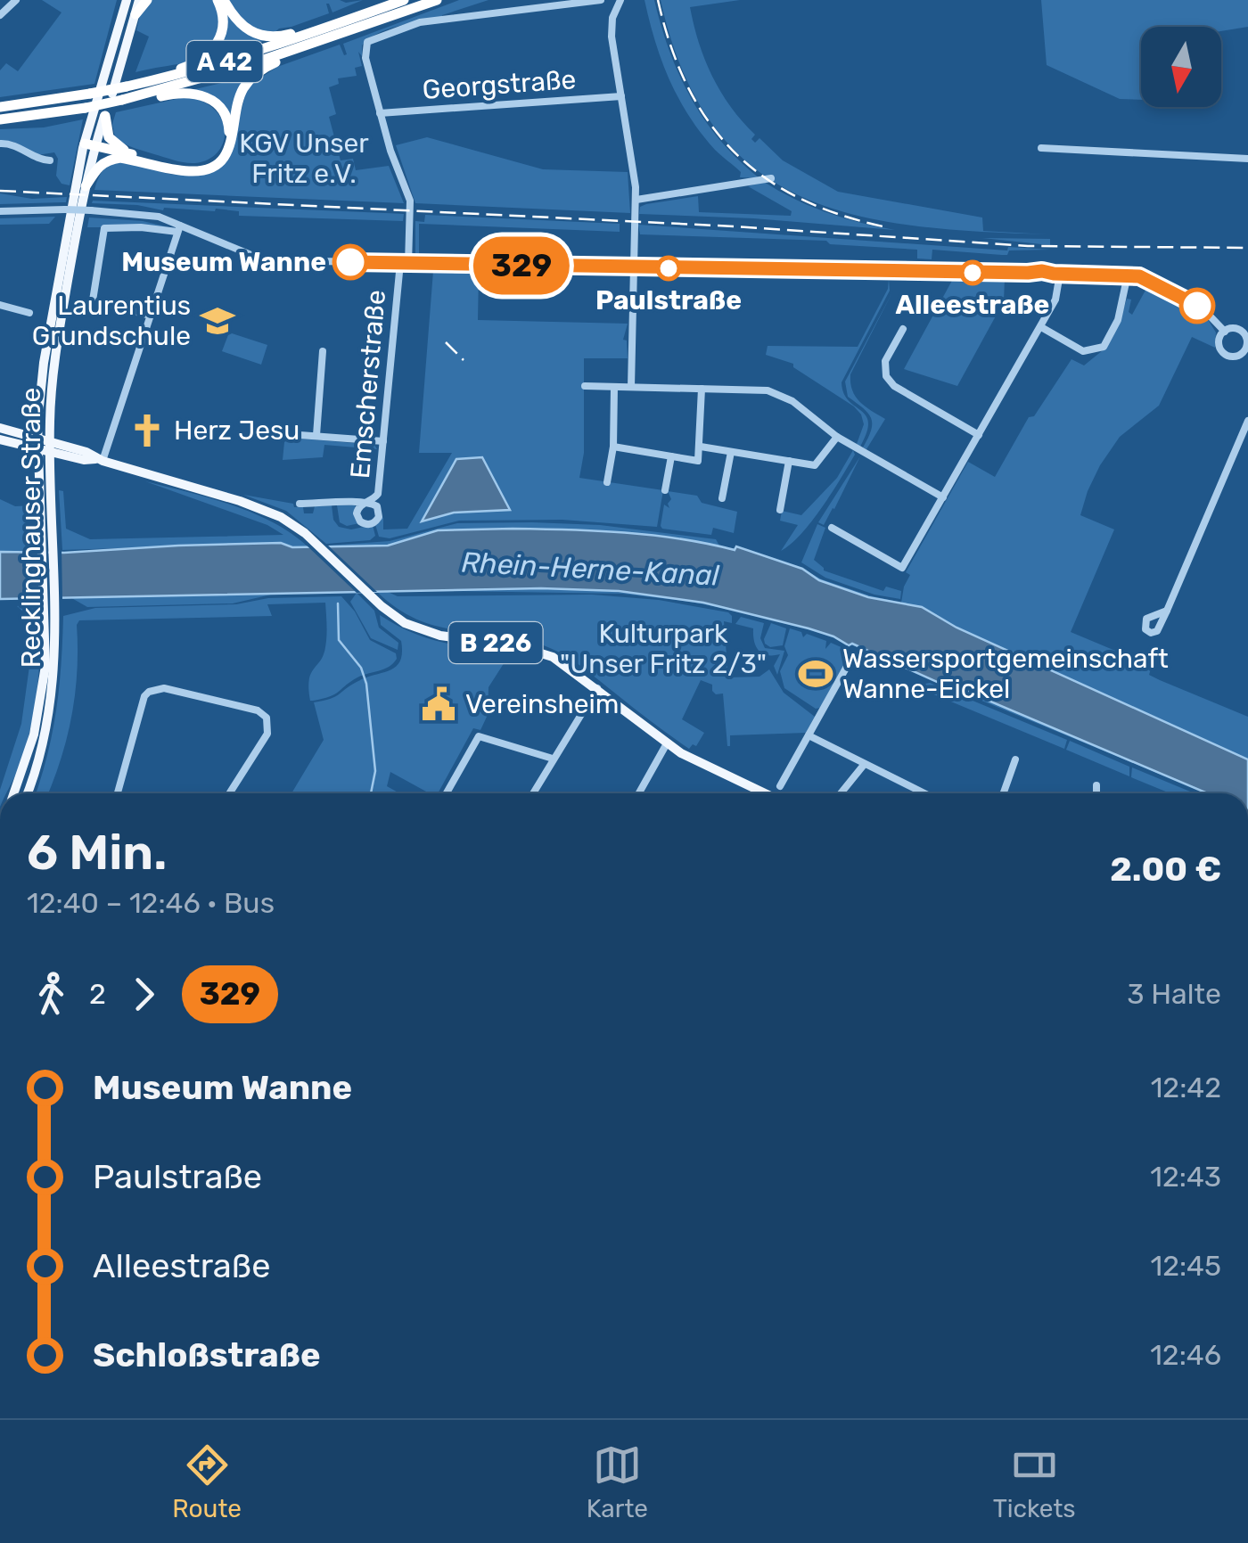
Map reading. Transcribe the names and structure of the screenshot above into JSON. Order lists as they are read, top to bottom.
{
  "streets": {
    "highway": ["A 42"],
    "main road": ["Recklinghauser Straße", "B 226"],
    "street": ["Georgstraße", "Emscherstraße"]
  },
  "crossings": [
    ["Georgstraße", "Emscherstraße"],
    ["Recklinghauser Straße", "B 226"]
  ],
  "water": ["Rhein-Herne-Kanal"],
  "parks": ["KGV Unser Fritz e.V.", "Kulturpark \"Unser Fritz 2/3\""],
  "places": {
    "other": ["Museum Wanne", "Paulstraße", "Alleestraße"],
    "school or university": ["Laurentius Grundschule"],
    "church": ["Herz Jesu"],
    "sports": ["Wassersportgemeinschaft Wanne-Eickel"],
    "public building": ["Vereinsheim"]
  },
  "lines": ["bus line 329"],
  "north": "bottom",
  "page": {
    "on_map": "329",
    "heading": ["6 Min.", "12:40 – 12:46 · Bus", "2.00 €"],
    "legs": ["2", "329", "3 Halte"],
    "list": [
      {
        "name": "Museum Wanne",
        "value": "12:42"
      },
      {
        "name": "Paulstraße",
        "value": "12:43"
      },
      {
        "name": "Alleestraße",
        "value": "12:45"
      },
      {
        "name": "Schloßstraße",
        "value": "12:46"
      }
    ],
    "tabs": ["Route", "Karte", "Tickets"]
  }
}
